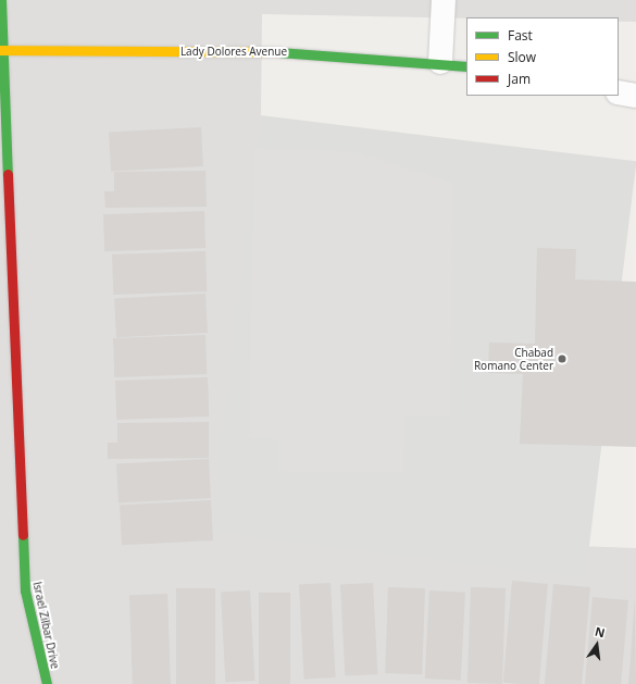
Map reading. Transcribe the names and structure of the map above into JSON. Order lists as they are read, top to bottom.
{
  "streets": {
    "street": ["Lady Dolores Avenue", "Israel Zilbar Drive"]
  },
  "crossings": [
    ["Lady Dolores Avenue", "Israel Zilbar Drive"]
  ],
  "places": ["Chabad Romano Center"],
  "legend": ["Fast", "Slow", "Jam"],
  "north": "top"
}
